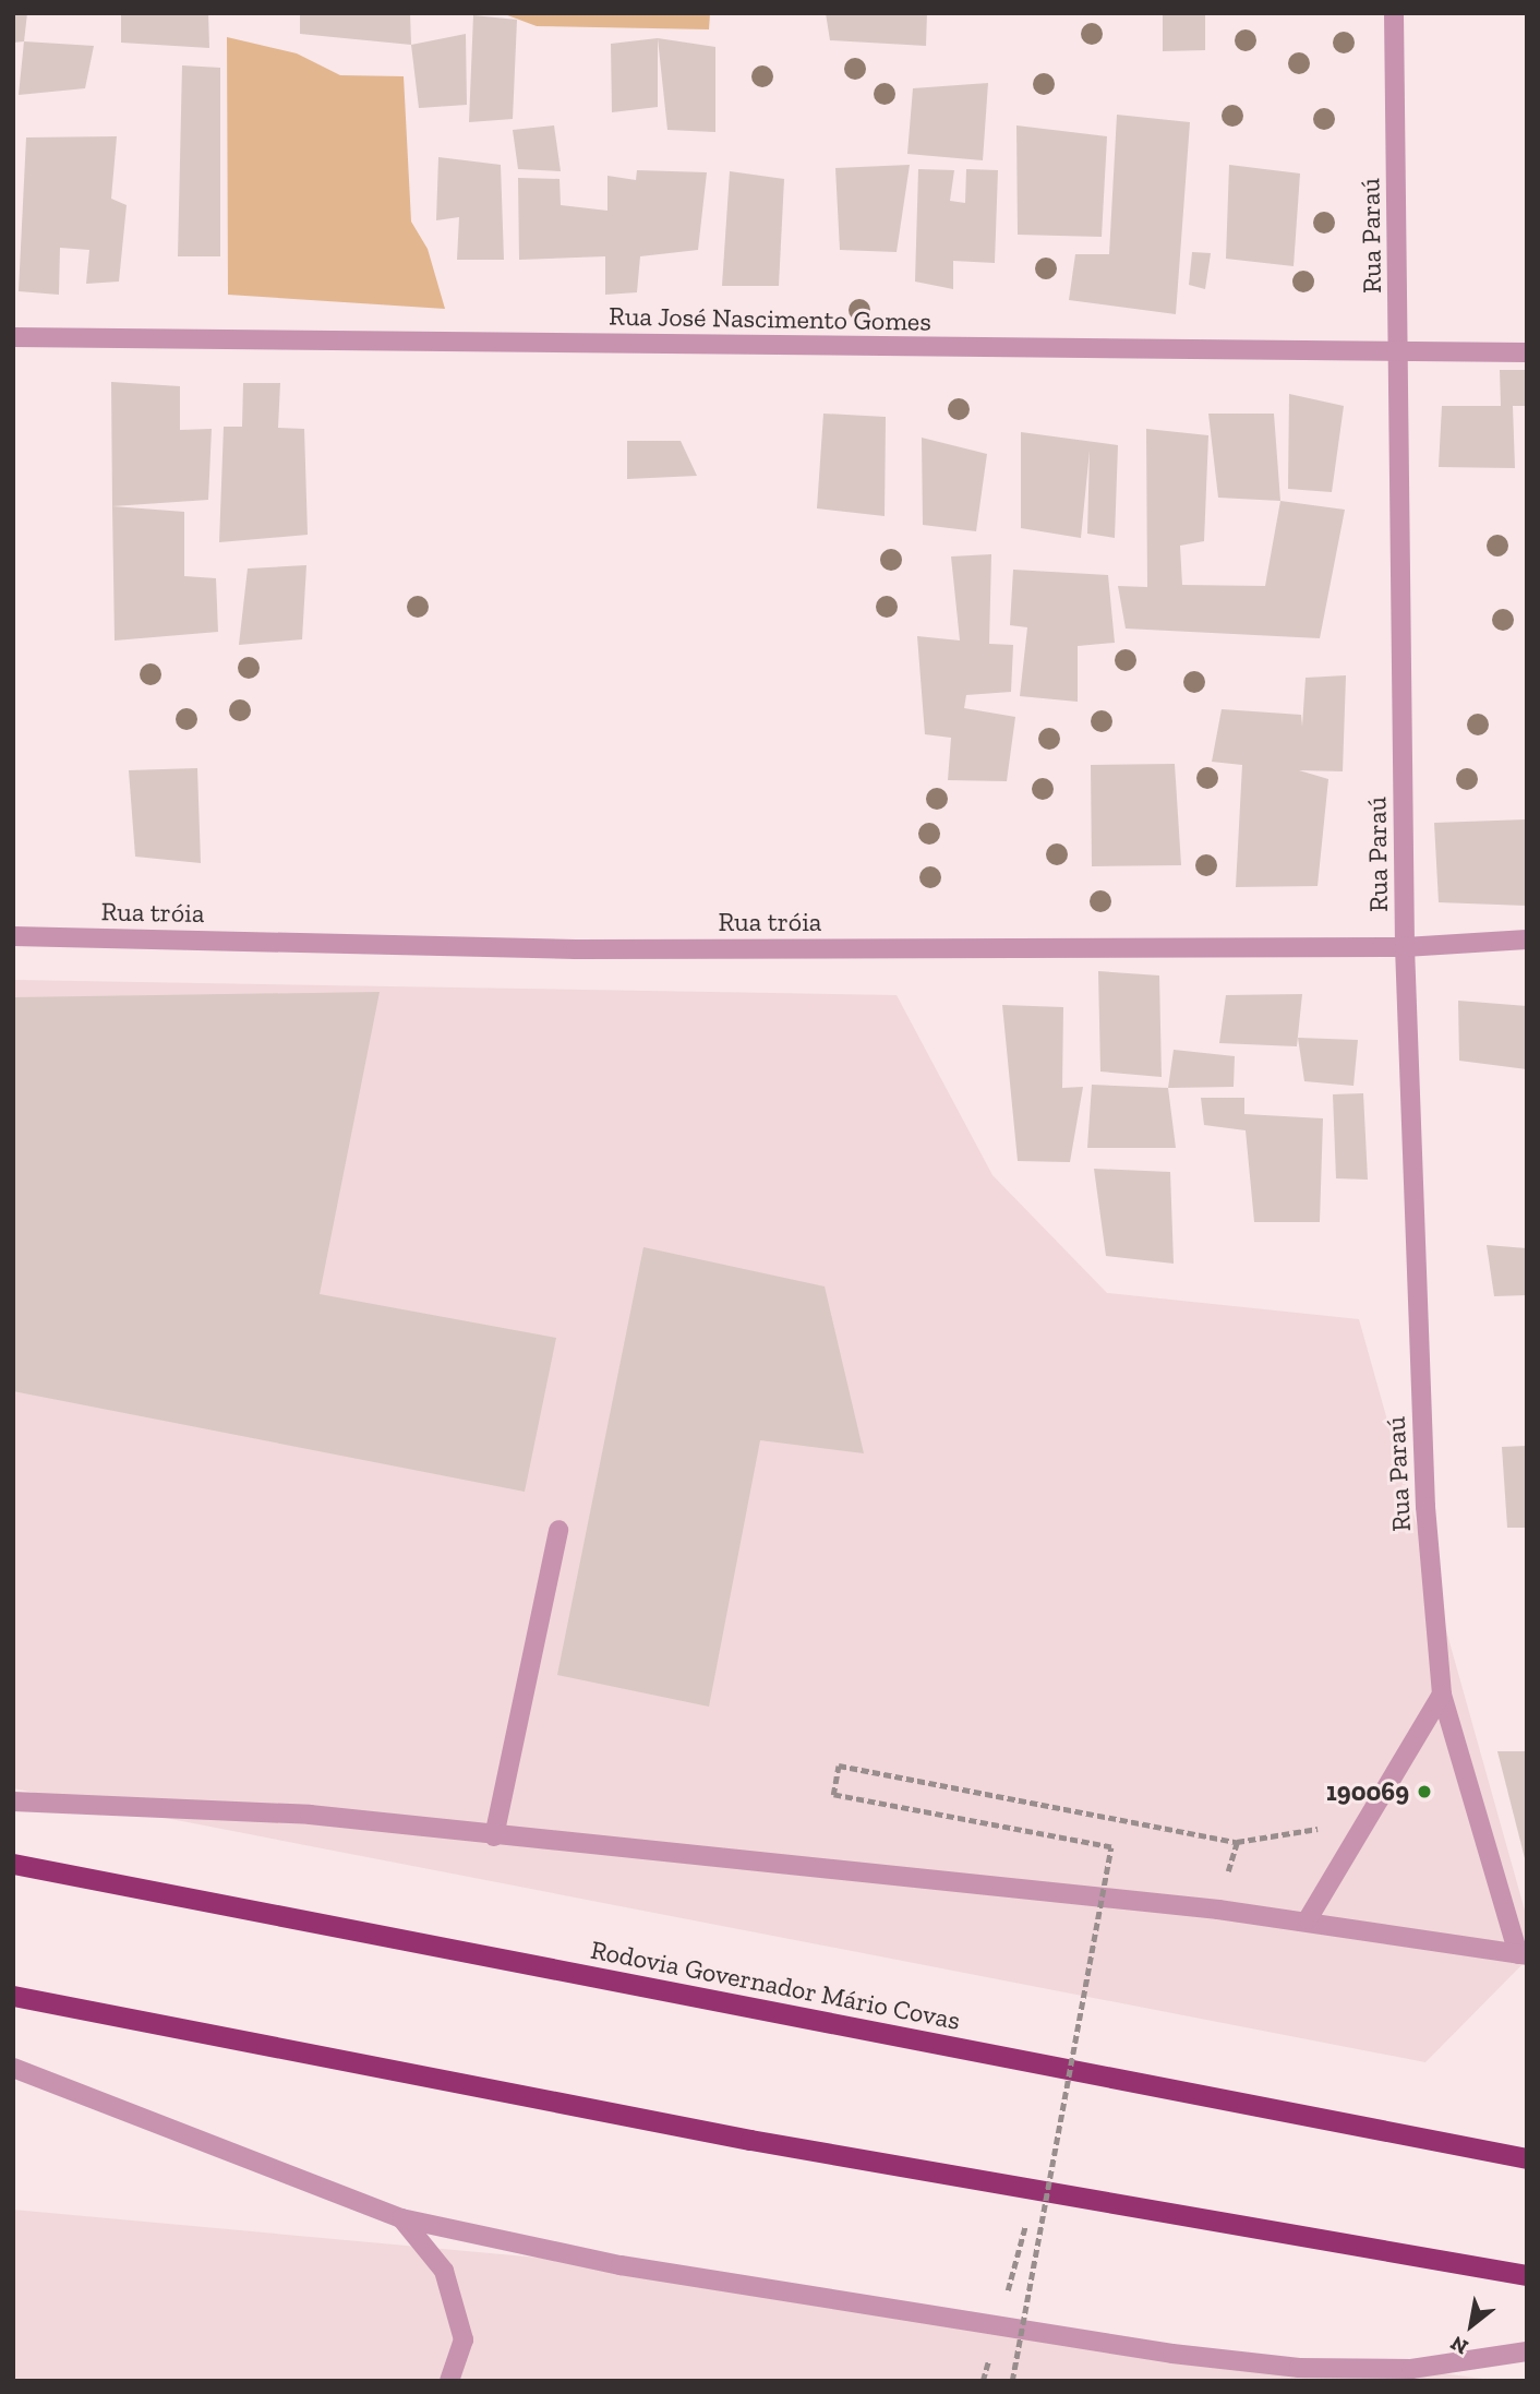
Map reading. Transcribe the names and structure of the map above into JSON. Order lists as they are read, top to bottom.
{
  "streets": {
    "highway": ["Rodovia Governador Mário Covas"],
    "street": ["Rua Paraú", "Rua José Nascimento Gomes", "Rua tróia"]
  },
  "crossings": [
    ["Rua Paraú", "Rua José Nascimento Gomes"],
    ["Rua Paraú", "Rua tróia"]
  ],
  "places": ["190069"],
  "north": "bottom left"
}
